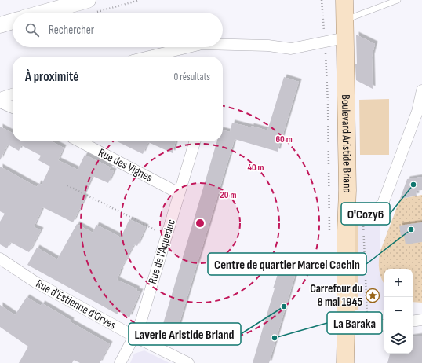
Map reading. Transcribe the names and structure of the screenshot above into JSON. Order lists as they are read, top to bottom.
{
  "streets": {
    "main road": ["Boulevard Aristide Briand"],
    "street": ["Rue des Vignes", "Rue de l'Aqueduc", "Rue d'Estienne d'Orves"]
  },
  "crossings": [
    ["Rue des Vignes", "Rue de l'Aqueduc"],
    ["Rue de l'Aqueduc", "Rue d'Estienne d'Orves"]
  ],
  "places": {
    "other": [
      "O'Cozy6",
      "Centre de quartier Marcel Cachin",
      "Laverie Aristide Briand",
      "La Baraka"
    ],
    "place": ["Carrefour du 8 mai 1945"]
  },
  "page": {
    "search": "Rechercher",
    "heading": ["À proximité", "0 résultats"],
    "map_buttons": ["+", "−"]
  },
  "rings": ["60 m", "40 m", "20 m"]
}
